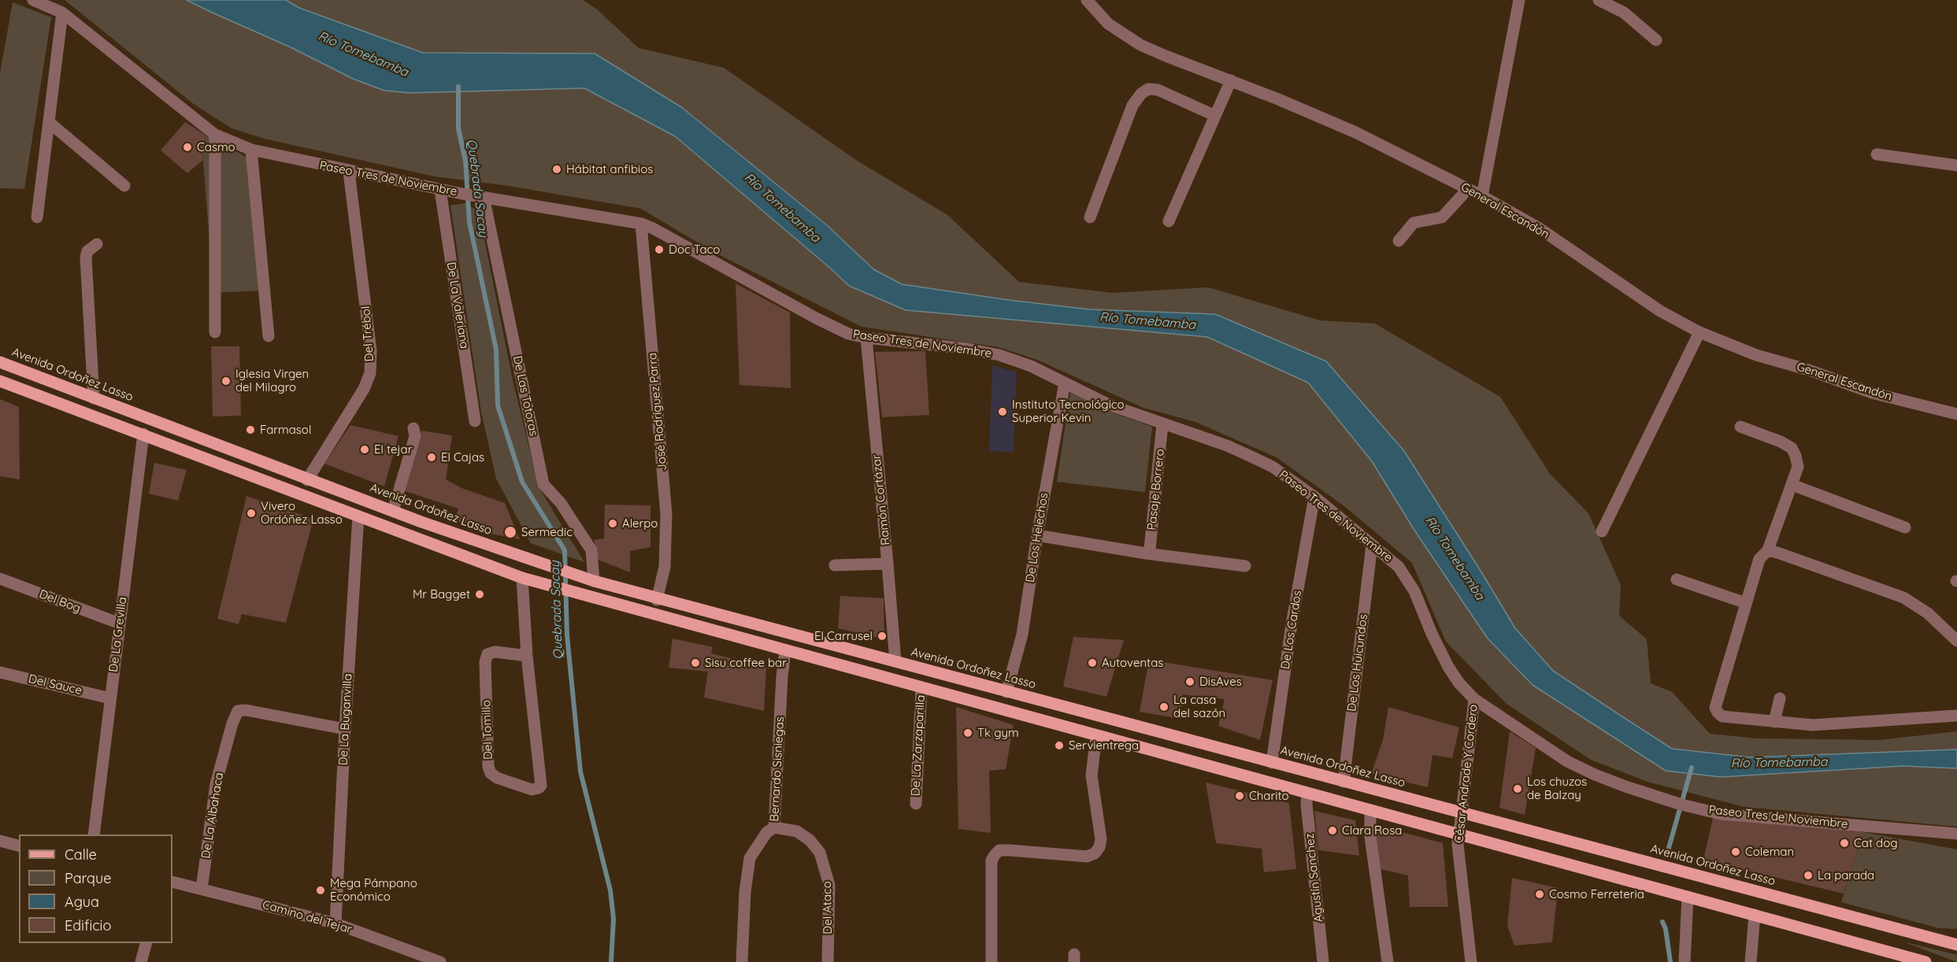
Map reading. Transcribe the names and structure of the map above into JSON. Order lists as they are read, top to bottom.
{
  "streets": {
    "main road": ["Avenida Ordoñez Lasso"],
    "street": [
      "Paseo Tres de Noviembre",
      "General Escandón",
      "De La Valeriana",
      "Del Trébol",
      "De Las Totoras",
      "José Rodríguez Parra",
      "Pasaje Borrero",
      "Ramón Cortázar",
      "De Los Helechos",
      "Del Bog",
      "De Los Cardos",
      "De La Grevilla",
      "De Los Huicundos",
      "Del Sauce",
      "De La Buganvilla",
      "Del Tomillo",
      "De La Zarzaparilla",
      "Bernardo Sisniegas",
      "César Andrade Y Cordero",
      "De La Albahaca",
      "Agustín Sanchez",
      "Del Ataco",
      "Camino del Tejar"
    ]
  },
  "crossings": [
    ["Paseo Tres de Noviembre", "De La Valeriana"],
    ["Paseo Tres de Noviembre", "Del Trébol"],
    ["Paseo Tres de Noviembre", "De Las Totoras"],
    ["Paseo Tres de Noviembre", "José Rodríguez Parra"],
    ["Paseo Tres de Noviembre", "Pasaje Borrero"],
    ["Paseo Tres de Noviembre", "Ramón Cortázar"],
    ["Paseo Tres de Noviembre", "De Los Helechos"],
    ["Paseo Tres de Noviembre", "De Los Cardos"],
    ["Paseo Tres de Noviembre", "De Los Huicundos"],
    ["Paseo Tres de Noviembre", "César Andrade Y Cordero"],
    ["Del Trébol", "Avenida Ordoñez Lasso"],
    ["Avenida Ordoñez Lasso", "De Las Totoras"],
    ["Avenida Ordoñez Lasso", "José Rodríguez Parra"],
    ["Avenida Ordoñez Lasso", "Ramón Cortázar"],
    ["Avenida Ordoñez Lasso", "De Los Helechos"],
    ["Avenida Ordoñez Lasso", "De Los Cardos"],
    ["Avenida Ordoñez Lasso", "De Los Huicundos"],
    ["Avenida Ordoñez Lasso", "César Andrade Y Cordero"],
    ["Del Bog", "De La Grevilla"],
    ["De La Grevilla", "Del Sauce"],
    ["De La Buganvilla", "De La Albahaca"],
    ["De La Buganvilla", "Camino del Tejar"],
    ["Bernardo Sisniegas", "Del Ataco"],
    ["De La Albahaca", "Camino del Tejar"]
  ],
  "water": ["Río Tomebamba", "Quebrada Sacay"],
  "places": [
    "Casmo",
    "Hábitat anfibios",
    "Doc Taco",
    "Iglesia Virgen del Milagro",
    "Instituto Tecnológico Superior Kevin",
    "Farmasol",
    "El tejar",
    "El Cajas",
    "Vivero Ordóñez Lasso",
    "Alerpo",
    "Sermedic",
    "Mr Bagget",
    "El Carrusel",
    "Sisu coffee bar",
    "Autoventas",
    "DisAves",
    "La casa del sazón",
    "Tk gym",
    "Servientrega",
    "Los chuzos de Balzay",
    "Charito",
    "Clara Rosa",
    "Cat dog",
    "Coleman",
    "La parada",
    "Mega Pámpano Económico",
    "Cosmo Ferreteria"
  ],
  "legend": [
    "Calle",
    "Parque",
    "Agua",
    "Edificio"
  ]
}
